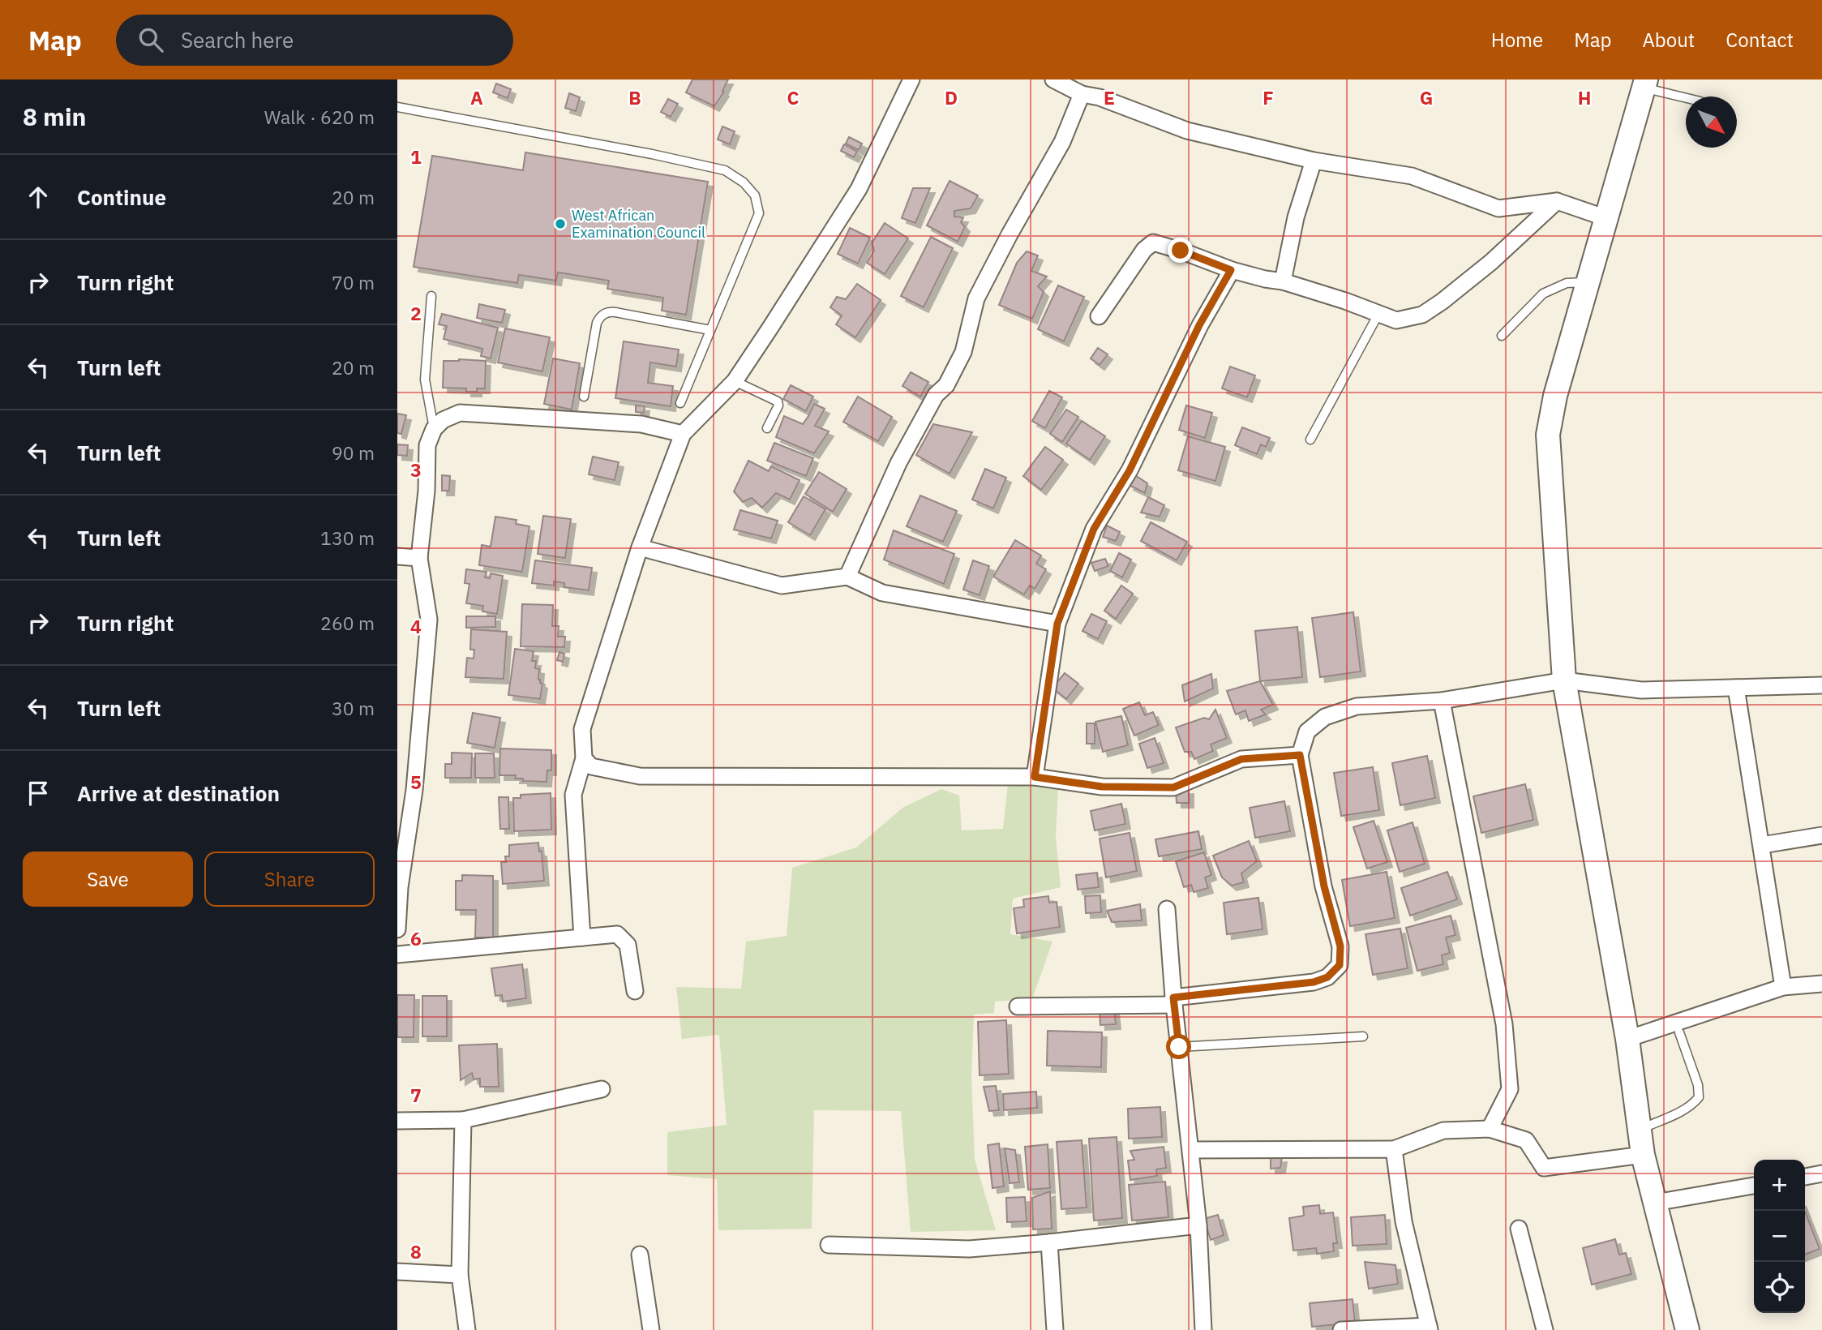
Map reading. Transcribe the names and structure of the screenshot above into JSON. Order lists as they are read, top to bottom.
{
  "places": ["West African Examination Council"],
  "north": "bottom right",
  "page": {
    "header": "Map",
    "search": "Search here",
    "nav": [
      "Home",
      "Map",
      "About",
      "Contact"
    ],
    "heading": ["8 min", "Walk · 620 m"],
    "list": [
      ["Continue", "20 m"],
      ["Turn right", "70 m"],
      ["Turn left", "20 m"],
      ["Turn left", "90 m"],
      ["Turn left", "130 m"],
      ["Turn right", "260 m"],
      ["Turn left", "30 m"],
      "Arrive at destination"
    ],
    "buttons": ["Save", "Share"],
    "map_buttons": ["+", "−"]
  },
  "grid": {
    "columns": [
      "A",
      "B",
      "C",
      "D",
      "E",
      "F",
      "G",
      "H"
    ],
    "rows": [
      "1",
      "2",
      "3",
      "4",
      "5",
      "6",
      "7",
      "8"
    ]
  }
}
